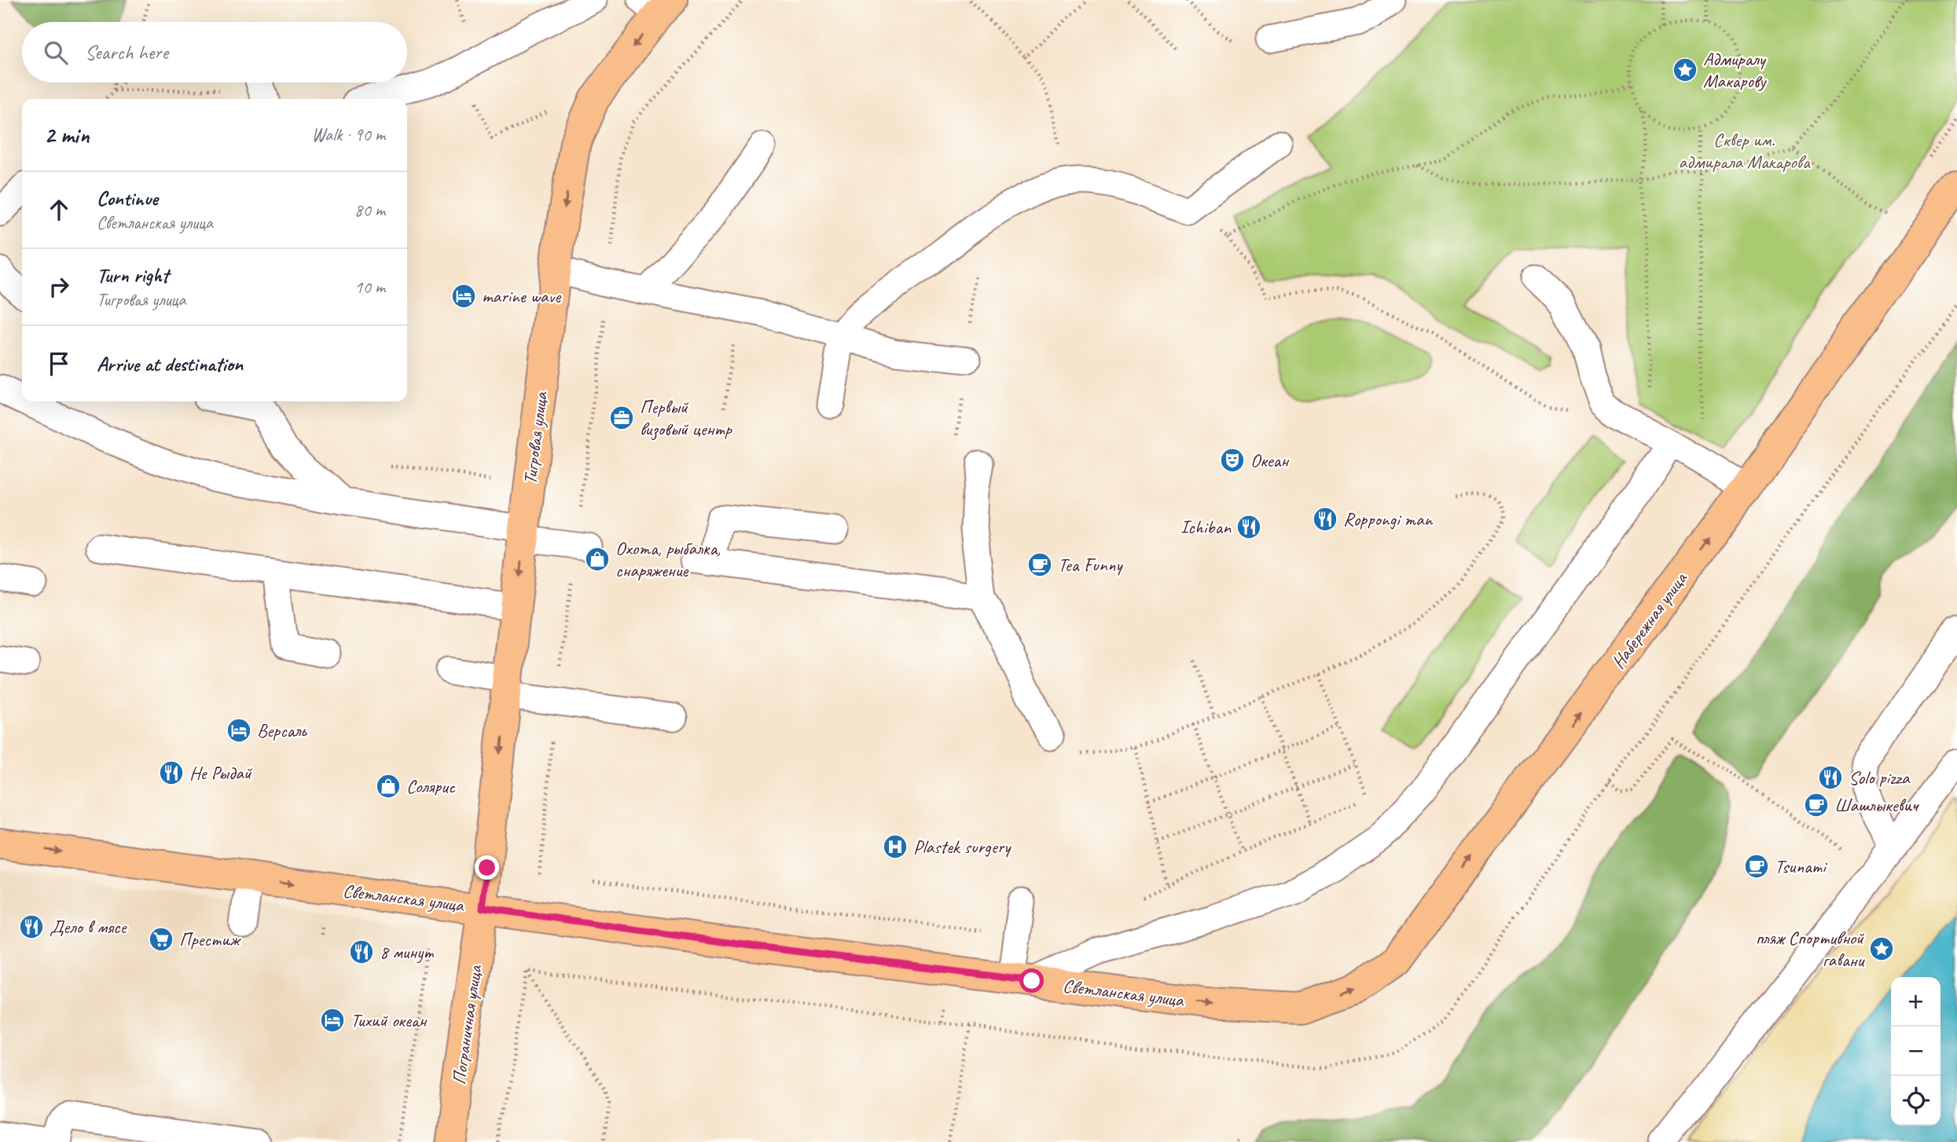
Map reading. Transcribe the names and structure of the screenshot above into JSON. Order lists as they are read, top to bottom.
{
  "streets": {
    "main road": [
      "Тигровая улица",
      "Набережная улица",
      "Светланская улица",
      "Пограничная улица"
    ]
  },
  "crossings": [
    ["Тигровая улица", "Светланская улица"],
    ["Тигровая улица", "Пограничная улица"],
    ["Набережная улица", "Светланская улица"],
    ["Светланская улица", "Пограничная улица"]
  ],
  "one_way": ["Тигровая улица", "Набережная улица", "Светланская улица"],
  "parks": ["Сквер им. адмирала Макарова"],
  "places": {
    "place": ["Адмиралу Макарову", "пляж Спортивной гавани"],
    "hotel": ["marine wave", "Версаль", "Тихий океан"],
    "office": ["Первый визовый центр"],
    "theatre": ["Океан"],
    "restaurant": [
      "Roppongi man",
      "Ichiban",
      "Не Рыдай",
      "Solo pizza",
      "Дело в мясе",
      "8 минут"
    ],
    "shop": ["Охота, рыбалка, снаряжение", "Солярис"],
    "cafe": ["Tea Funny", "Шашлыкевич", "Tsunami"],
    "hospital": ["Plastek surgery"],
    "supermarket": ["Престиж"]
  },
  "page": {
    "search": "Search here",
    "heading": ["2 min", "Walk · 90 m"],
    "list": [
      ["Continue", "Светланская улица", "80 m"],
      ["Turn right", "Тигровая улица", "10 m"],
      "Arrive at destination"
    ],
    "map_buttons": ["+", "−"]
  }
}
